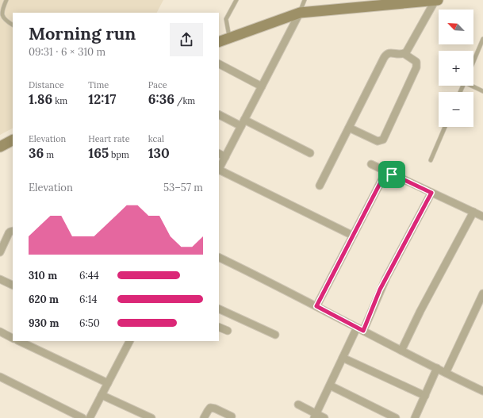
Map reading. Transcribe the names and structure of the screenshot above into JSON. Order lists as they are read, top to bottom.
{
  "north": "top left",
  "page": {
    "map_buttons": ["+", "−"],
    "heading": ["Morning run", "09:31 · 6 × 310 m"],
    "stats": [
      ["Distance", "1.86 km"],
      ["Time", "12:17"],
      ["Pace", "6:36 /km"],
      ["Elevation", "36 m"],
      ["Heart rate", "165 bpm"],
      ["kcal", "130"]
    ],
    "chart": ["Elevation", "53–57 m"],
    "list": [
      {
        "name": "310 m",
        "note": "6:44"
      },
      {
        "name": "620 m",
        "note": "6:14"
      },
      {
        "name": "930 m",
        "note": "6:50"
      }
    ]
  }
}
